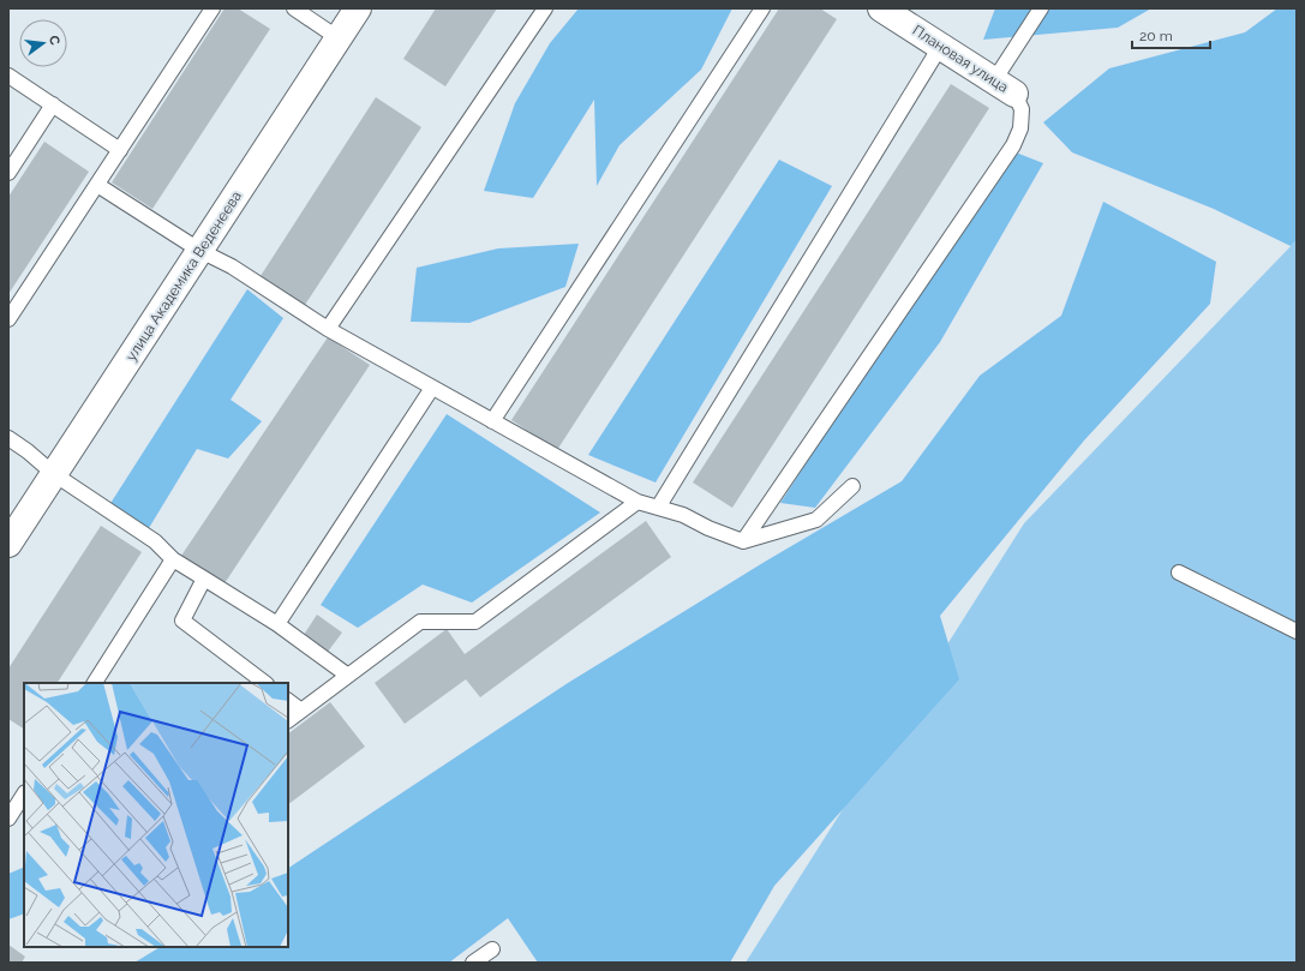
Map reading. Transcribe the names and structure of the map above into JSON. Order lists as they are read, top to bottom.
{
  "streets": {
    "street": ["Плановая улица", "улица Академика Веденеева"]
  },
  "scale_bar": "20 m",
  "north": "right"
}
